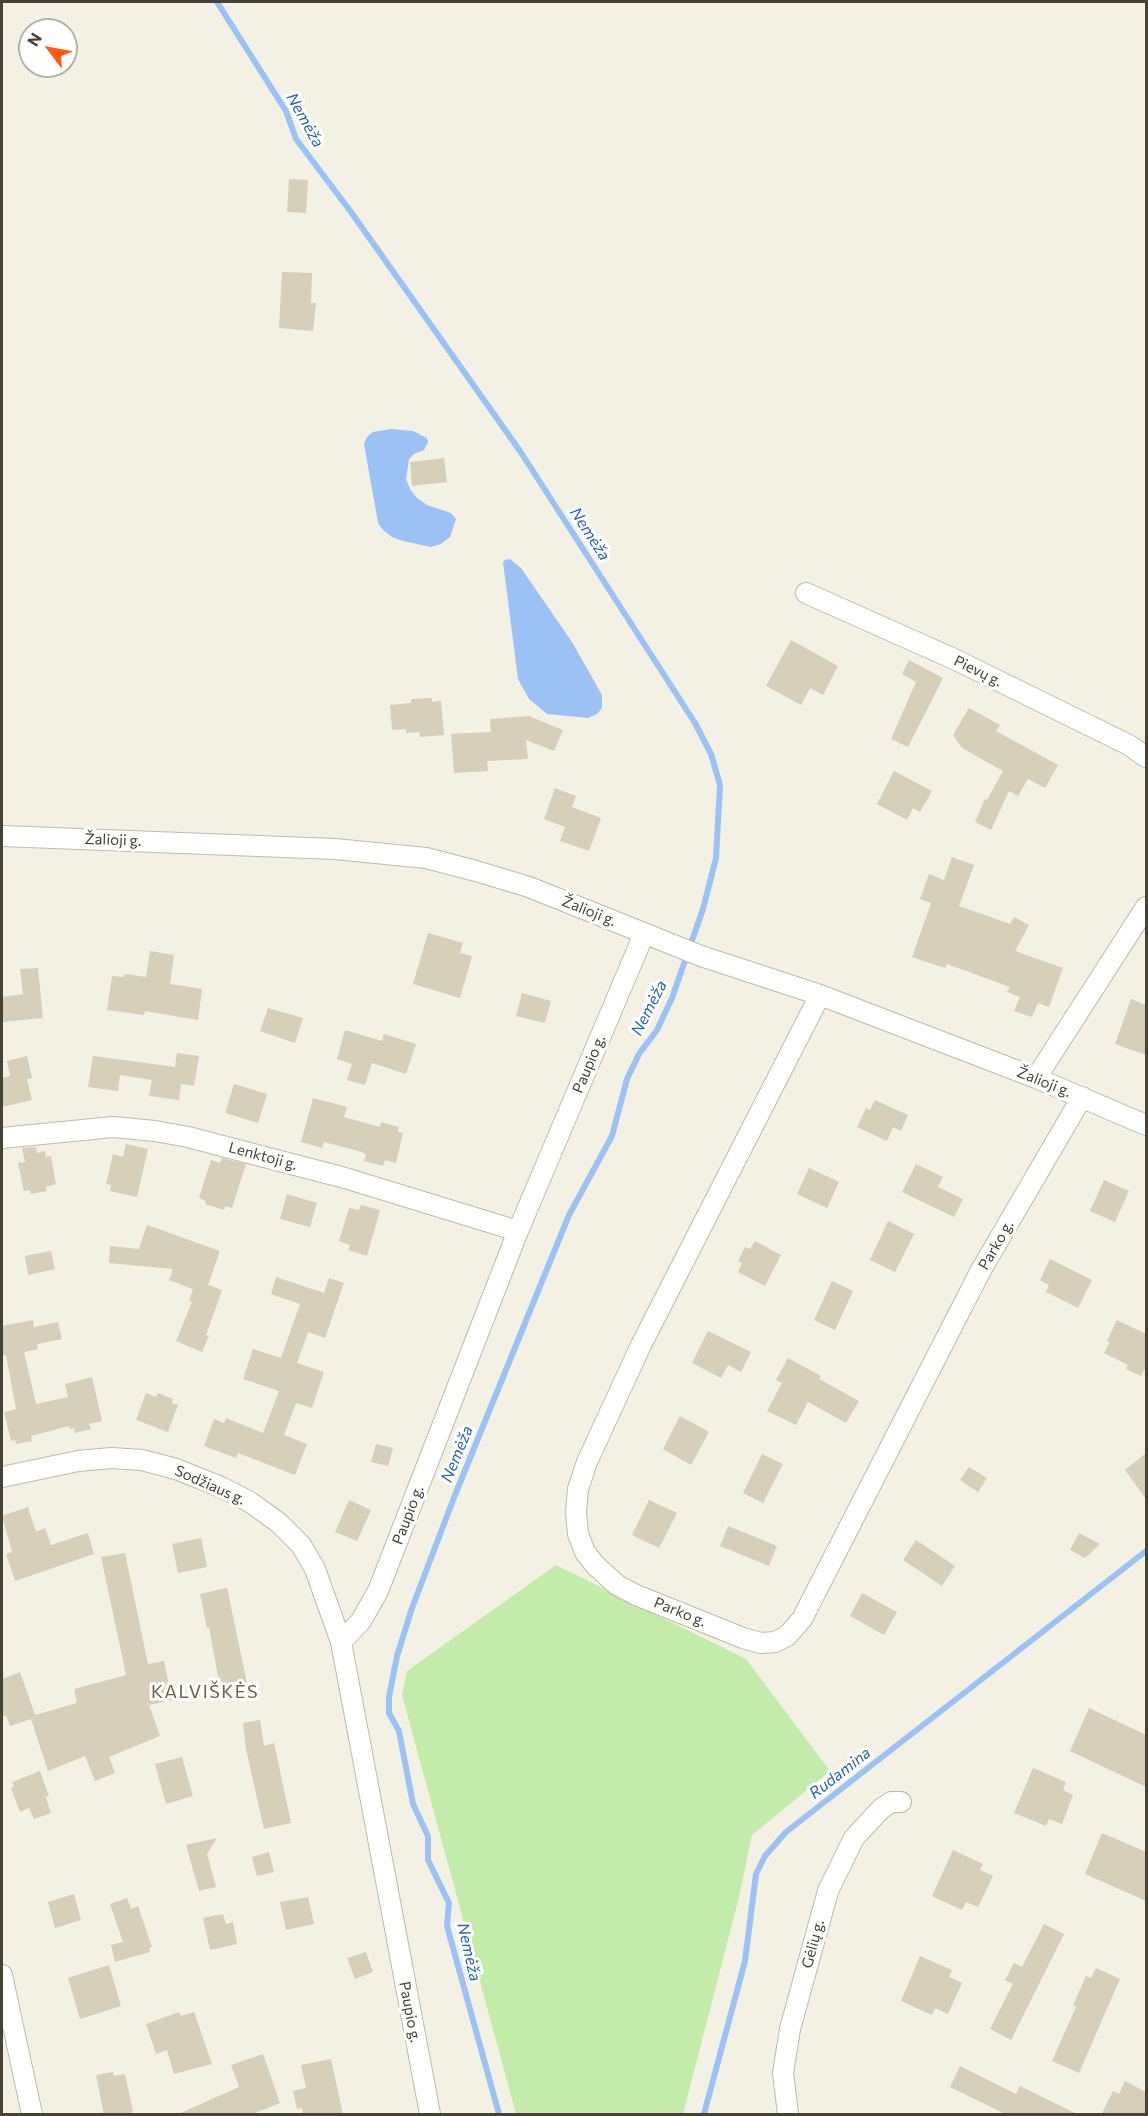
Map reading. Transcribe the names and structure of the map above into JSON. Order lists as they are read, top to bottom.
{
  "streets": {
    "street": [
      "Pievų g.",
      "Žalioji g.",
      "Paupio g.",
      "Lenktoji g.",
      "Parko g.",
      "Sodžiaus g.",
      "Gėlių g."
    ]
  },
  "crossings": [
    ["Žalioji g.", "Paupio g."],
    ["Žalioji g.", "Parko g."],
    ["Paupio g.", "Lenktoji g."],
    ["Paupio g.", "Sodžiaus g."]
  ],
  "districts": ["KALVIŠKĖS"],
  "water": ["Nemėža", "Rudamina"],
  "north": "top left"
}
